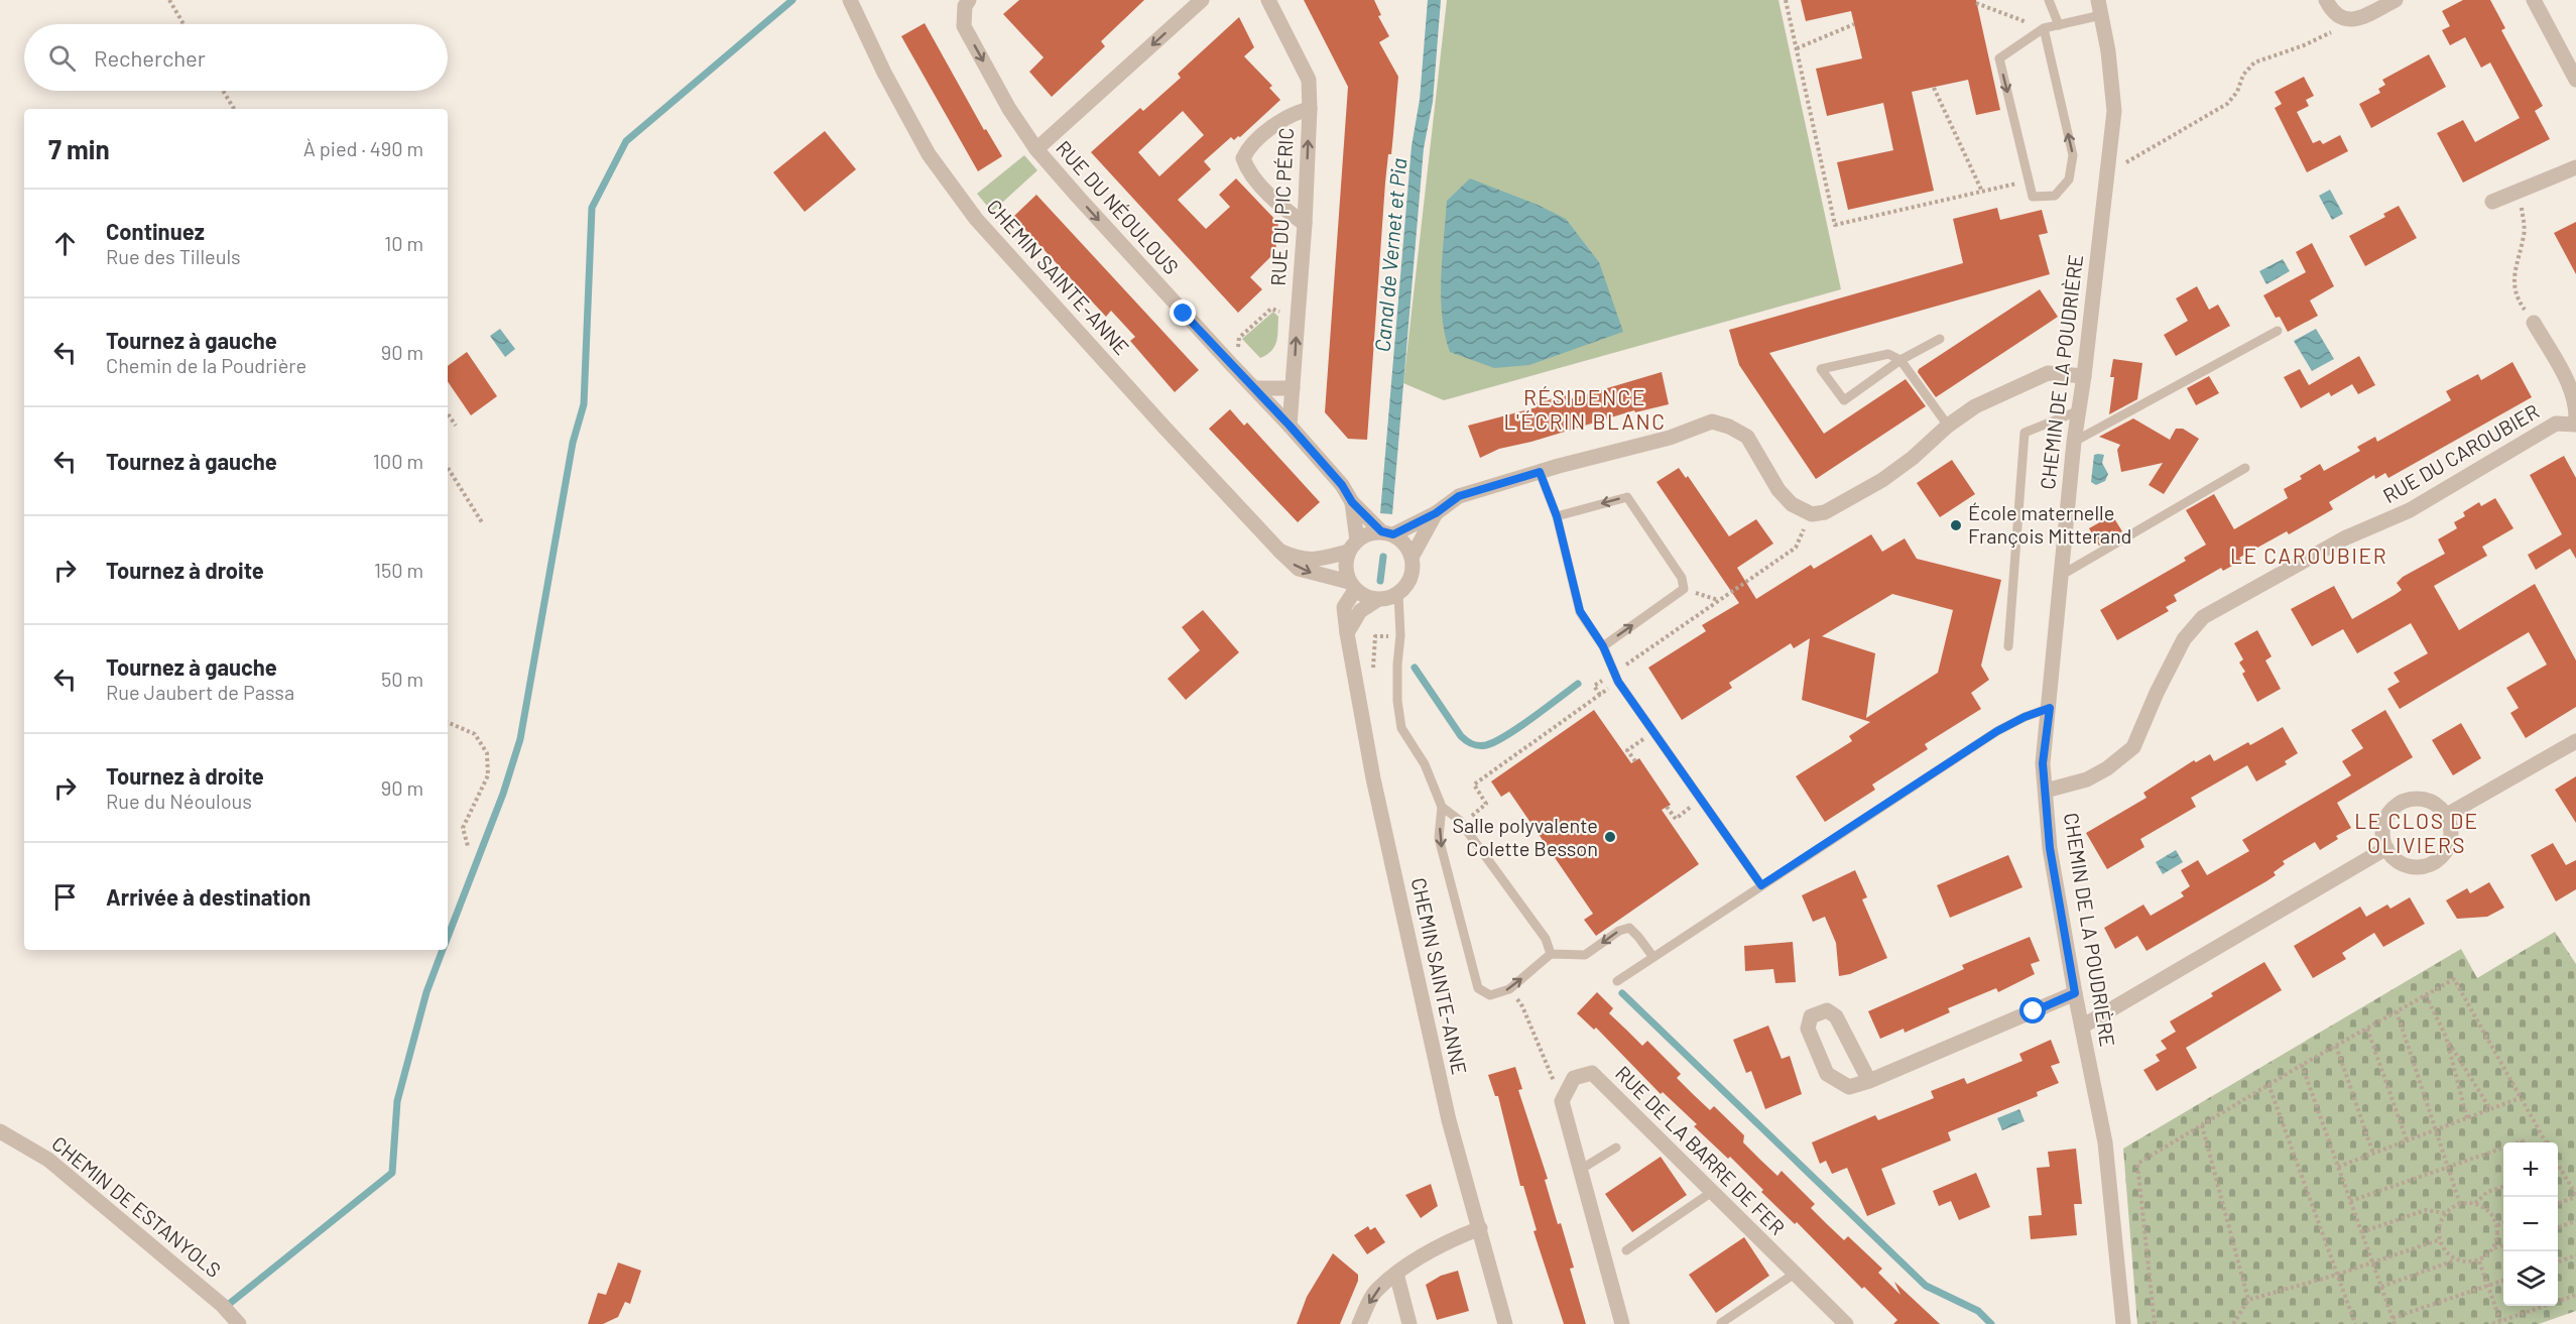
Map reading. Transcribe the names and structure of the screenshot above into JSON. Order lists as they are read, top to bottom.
{
  "streets": {
    "street": [
      "RUE DU PIC PÉRIC",
      "RUE DU NÉOULOUS",
      "CHEMIN SAINTE-ANNE",
      "CHEMIN DE LA POUDRIÈRE",
      "RUE DU CAROUBIER",
      "RUE DE LA BARRE DE FER",
      "CHEMIN DE ESTANYOLS"
    ]
  },
  "crossings": [
    ["RUE DU PIC PÉRIC", "RUE DU NÉOULOUS"],
    ["RUE DU NÉOULOUS", "CHEMIN SAINTE-ANNE"],
    ["CHEMIN DE LA POUDRIÈRE", "RUE DU CAROUBIER"]
  ],
  "one_way": ["RUE DU PIC PÉRIC", "RUE DU NÉOULOUS"],
  "districts": ["RÉSIDENCE L'ÉCRIN BLANC", "LE CAROUBIER", "LE CLOS DE OLIVIERS"],
  "water": ["Canal de Vernet et Pia"],
  "places": ["École maternelle François Mitterand", "Salle polyvalente Colette Besson"],
  "page": {
    "search": "Rechercher",
    "heading": ["7 min", "À pied · 490 m"],
    "list": [
      ["Continuez", "Rue des Tilleuls", "10 m"],
      ["Tournez à gauche", "Chemin de la Poudrière", "90 m"],
      ["Tournez à gauche", "100 m"],
      ["Tournez à droite", "150 m"],
      ["Tournez à gauche", "Rue Jaubert de Passa", "50 m"],
      ["Tournez à droite", "Rue du Néoulous", "90 m"],
      "Arrivée à destination"
    ],
    "map_buttons": ["+", "−"]
  }
}
